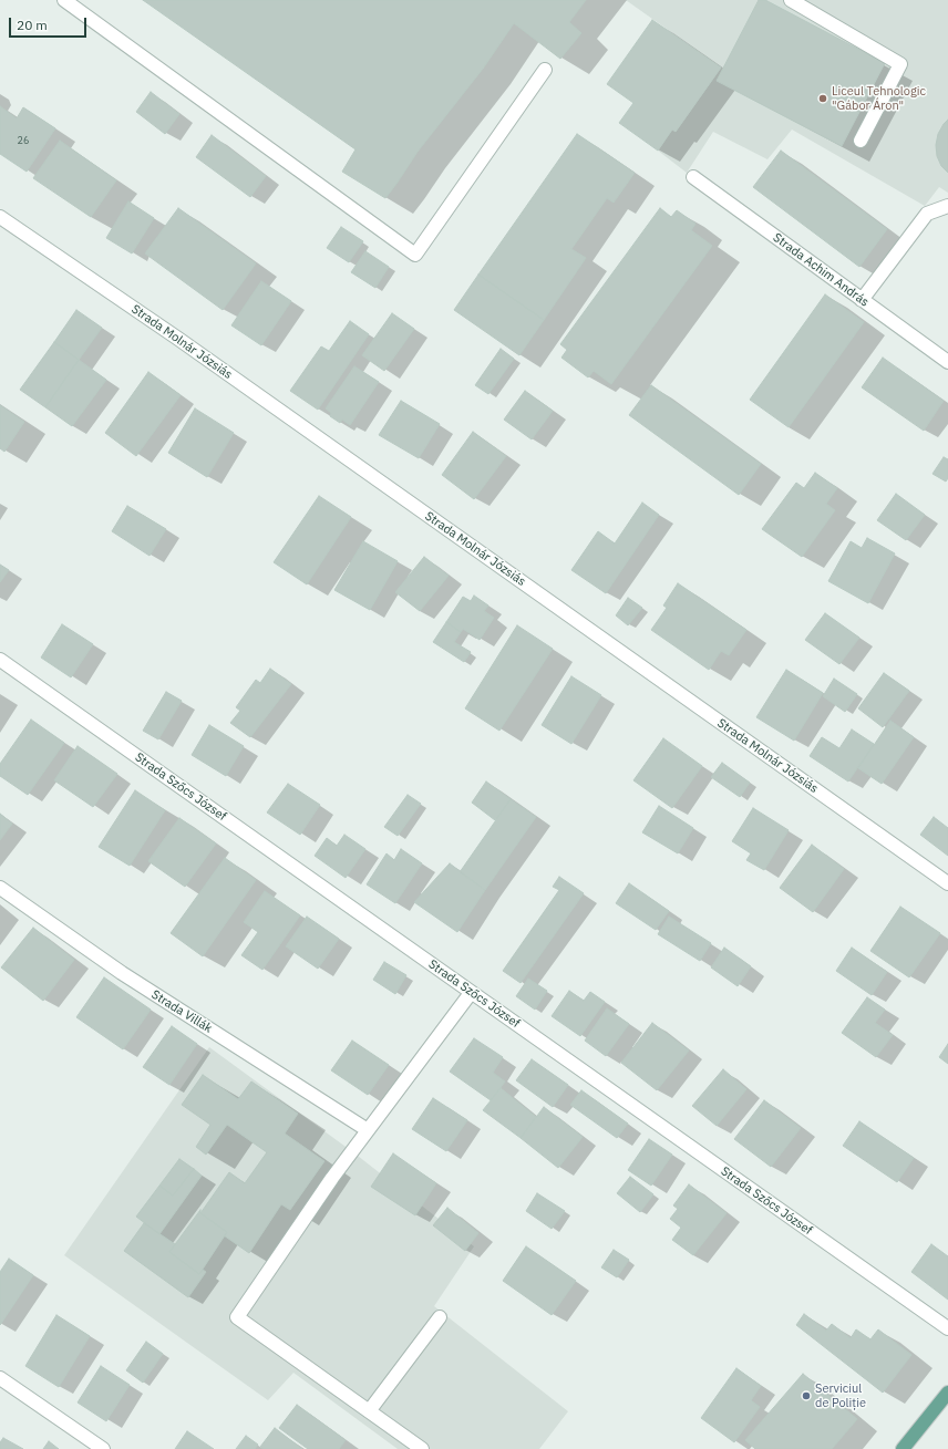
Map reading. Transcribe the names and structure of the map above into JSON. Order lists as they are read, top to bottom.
{
  "streets": {
    "street": [
      "Strada Achim András",
      "Strada Molnár Józsiás",
      "Strada Szőcs József",
      "Strada Villák"
    ]
  },
  "places": ["Liceul Tehnologic \"Gábor Áron\"", "Serviciul de Poliție"],
  "house_numbers": ["26"],
  "scale_bar": "20 m"
}
